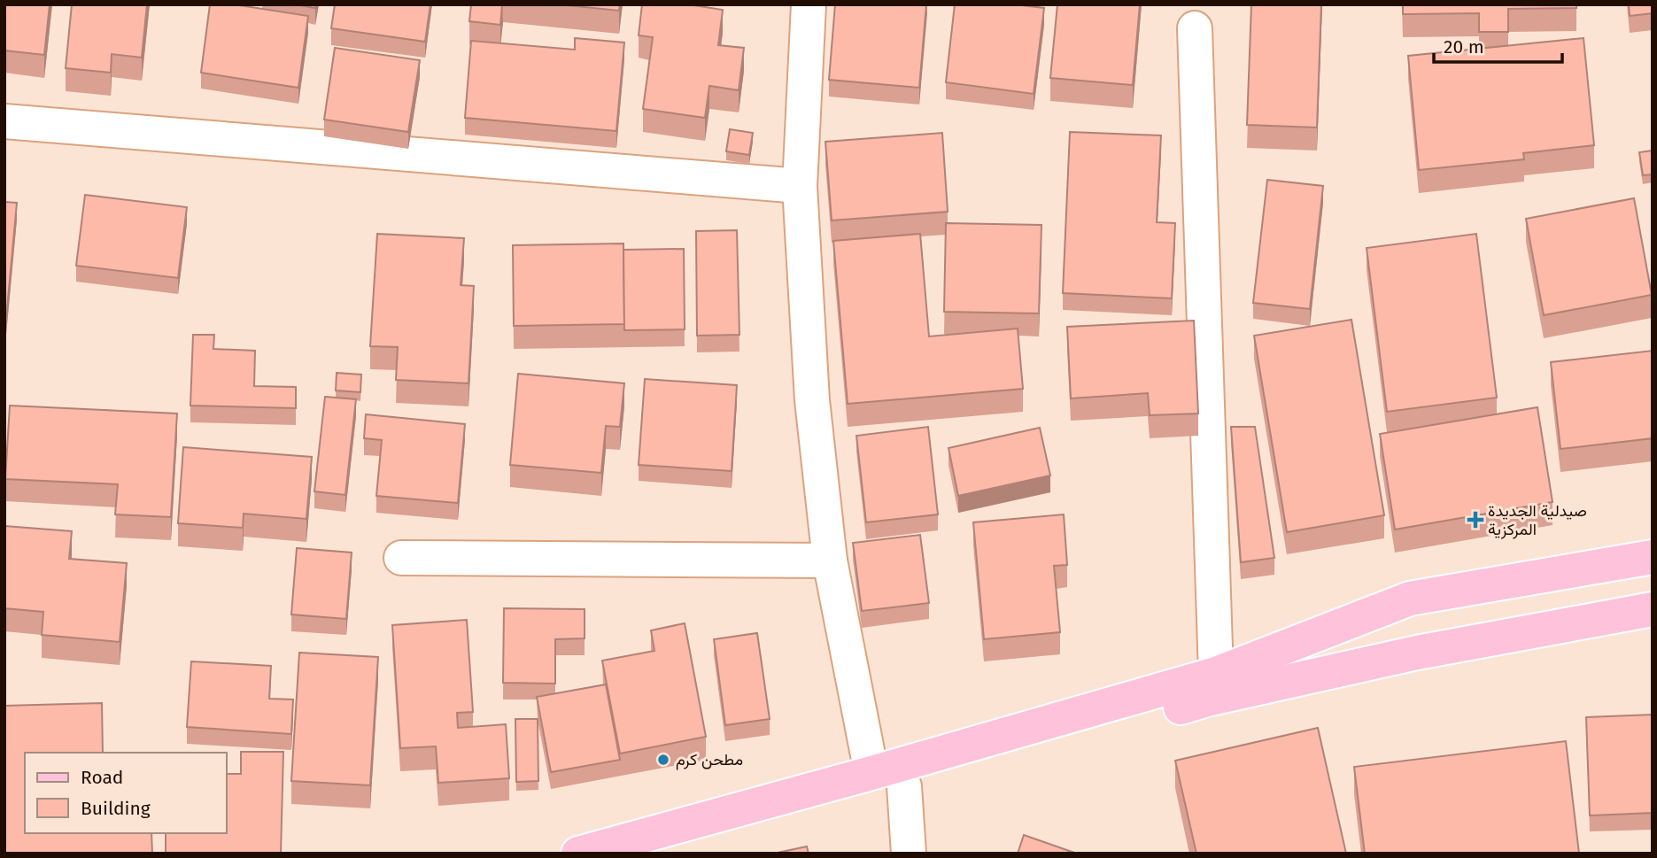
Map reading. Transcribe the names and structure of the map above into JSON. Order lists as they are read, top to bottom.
{
  "places": {
    "health": ["صيدلية الجديدة المركزية"],
    "other": ["مطحن كرم"]
  },
  "legend": ["Road", "Building"],
  "scale_bar": "20 m"
}
